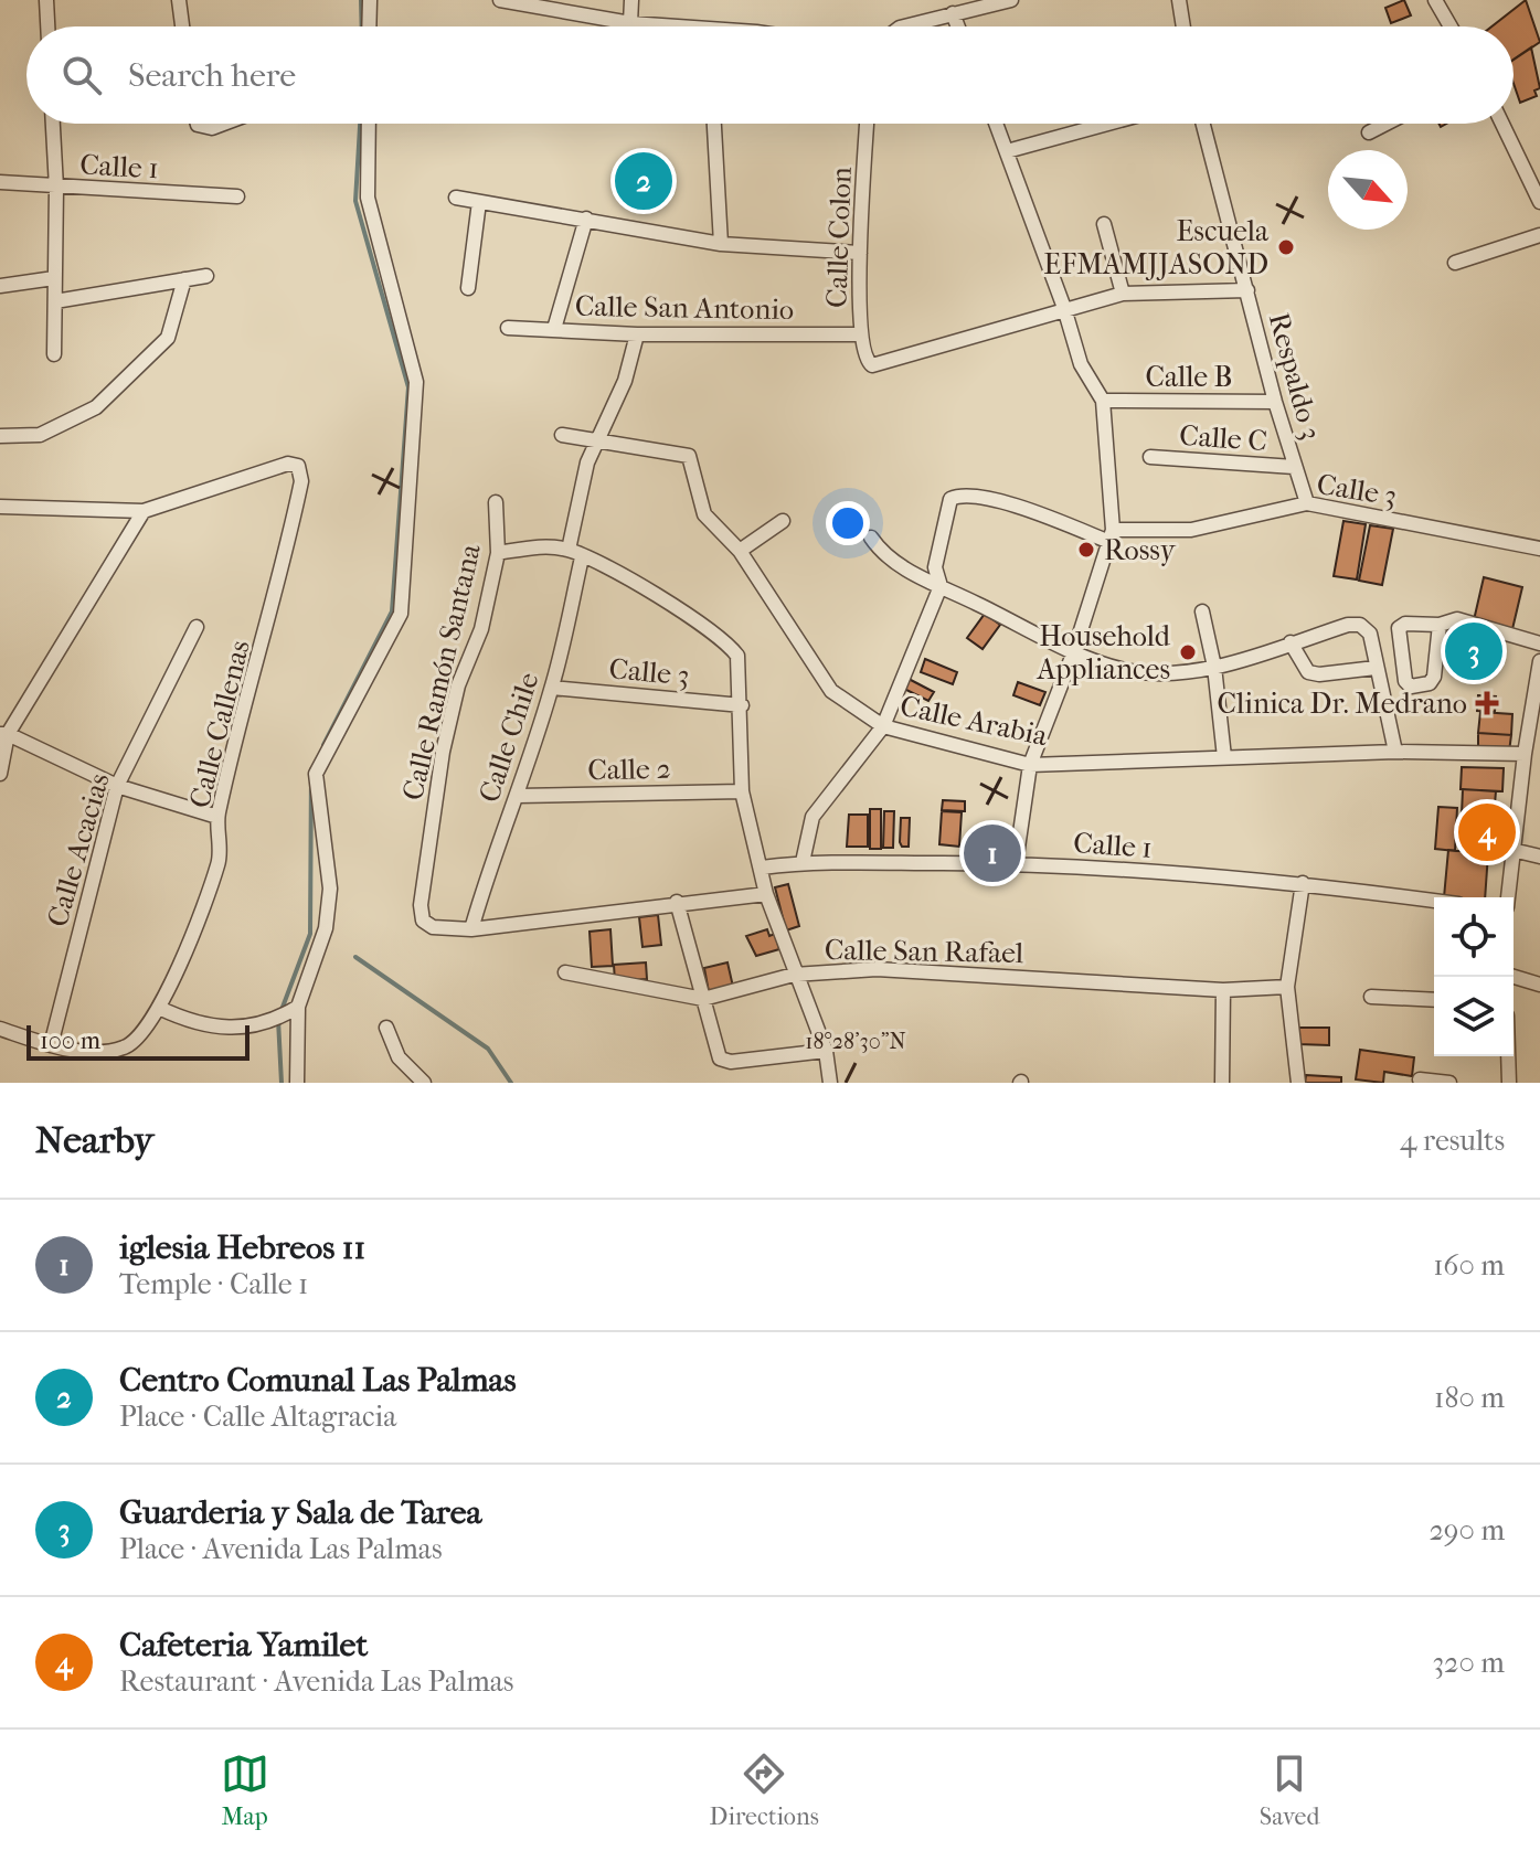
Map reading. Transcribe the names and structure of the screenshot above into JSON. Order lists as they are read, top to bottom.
{
  "streets": {
    "street": [
      "Calle 1",
      "Calle Colon",
      "Calle San Antonio",
      "Calle B",
      "Respaldo 3",
      "Calle C",
      "Calle 3",
      "Calle Ramón Santana",
      "Calle Arabia",
      "Calle Callenas",
      "Calle Chile",
      "Calle 2",
      "Calle Acacias",
      "Calle San Rafael"
    ]
  },
  "crossings": [
    ["Calle Colon", "Calle San Antonio"],
    ["Calle B", "Respaldo 3"],
    ["Respaldo 3", "Calle C"],
    ["Respaldo 3", "Calle 3"],
    ["Calle 3", "Calle Chile"],
    ["Calle Ramón Santana", "Calle Chile"],
    ["Calle Callenas", "Calle Acacias"],
    ["Calle Chile", "Calle 2"]
  ],
  "places": {
    "other": ["Escuela EFMAMJJASOND", "Rossy", "Household Appliances"],
    "health": ["Clinica Dr. Medrano"]
  },
  "scale_bar": "100 m",
  "north": "bottom right",
  "page": {
    "search": "Search here",
    "pins": [
      "2",
      "3",
      "4",
      "1"
    ],
    "scale": "100 m",
    "heading": ["Nearby", "4 results"],
    "list": [
      {
        "mark": "1",
        "name": "iglesia Hebreos 11",
        "note": "Temple · Calle 1",
        "value": "160 m"
      },
      {
        "mark": "2",
        "name": "Centro Comunal Las Palmas",
        "note": "Place · Calle Altagracia",
        "value": "180 m"
      },
      {
        "mark": "3",
        "name": "Guarderia y Sala de Tarea",
        "note": "Place · Avenida Las Palmas",
        "value": "290 m"
      },
      {
        "mark": "4",
        "name": "Cafeteria Yamilet",
        "note": "Restaurant · Avenida Las Palmas",
        "value": "320 m"
      }
    ],
    "nav": ["Map", "Directions", "Saved"]
  },
  "coordinates": ["18°28'30\"N"]
}
